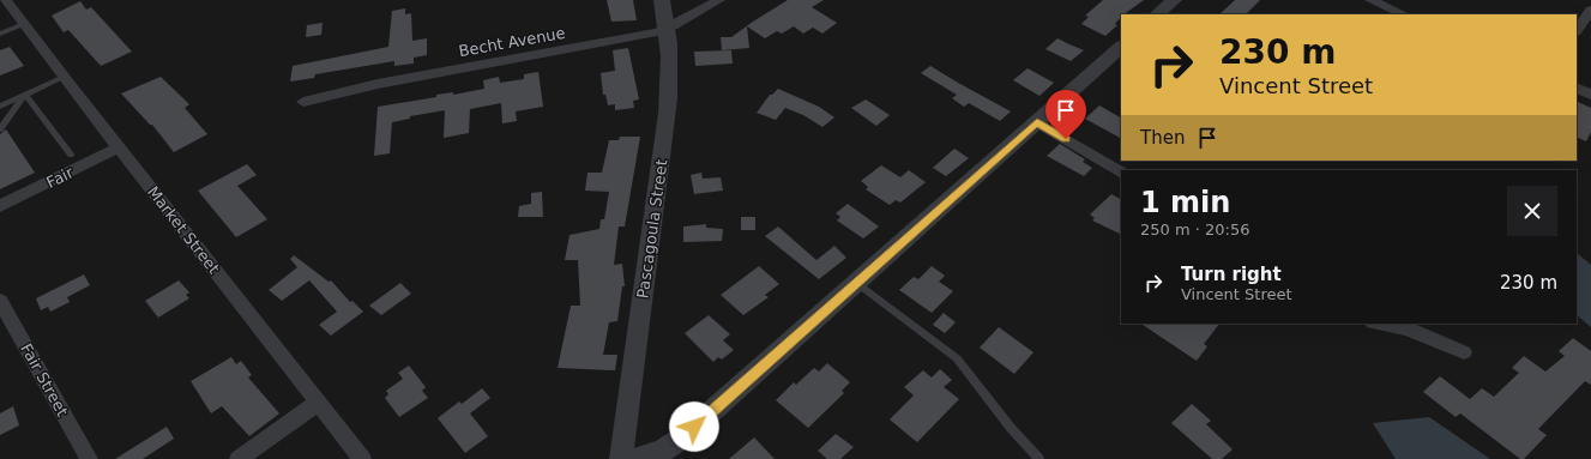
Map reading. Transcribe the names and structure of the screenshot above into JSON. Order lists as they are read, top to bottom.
{
  "streets": {
    "street": [
      "Becht Avenue",
      "Fair",
      "Pascagoula Street",
      "Market Street",
      "Fair Street"
    ]
  },
  "crossings": [
    ["Becht Avenue", "Pascagoula Street"],
    ["Fair", "Market Street"]
  ],
  "page": {
    "turn": ["230 m", "Vincent Street"],
    "then": "Then",
    "heading": ["1 min", "250 m · 20:56"],
    "list": [
      {
        "name": "Turn right",
        "note": "Vincent Street",
        "value": "230 m"
      }
    ]
  }
}
